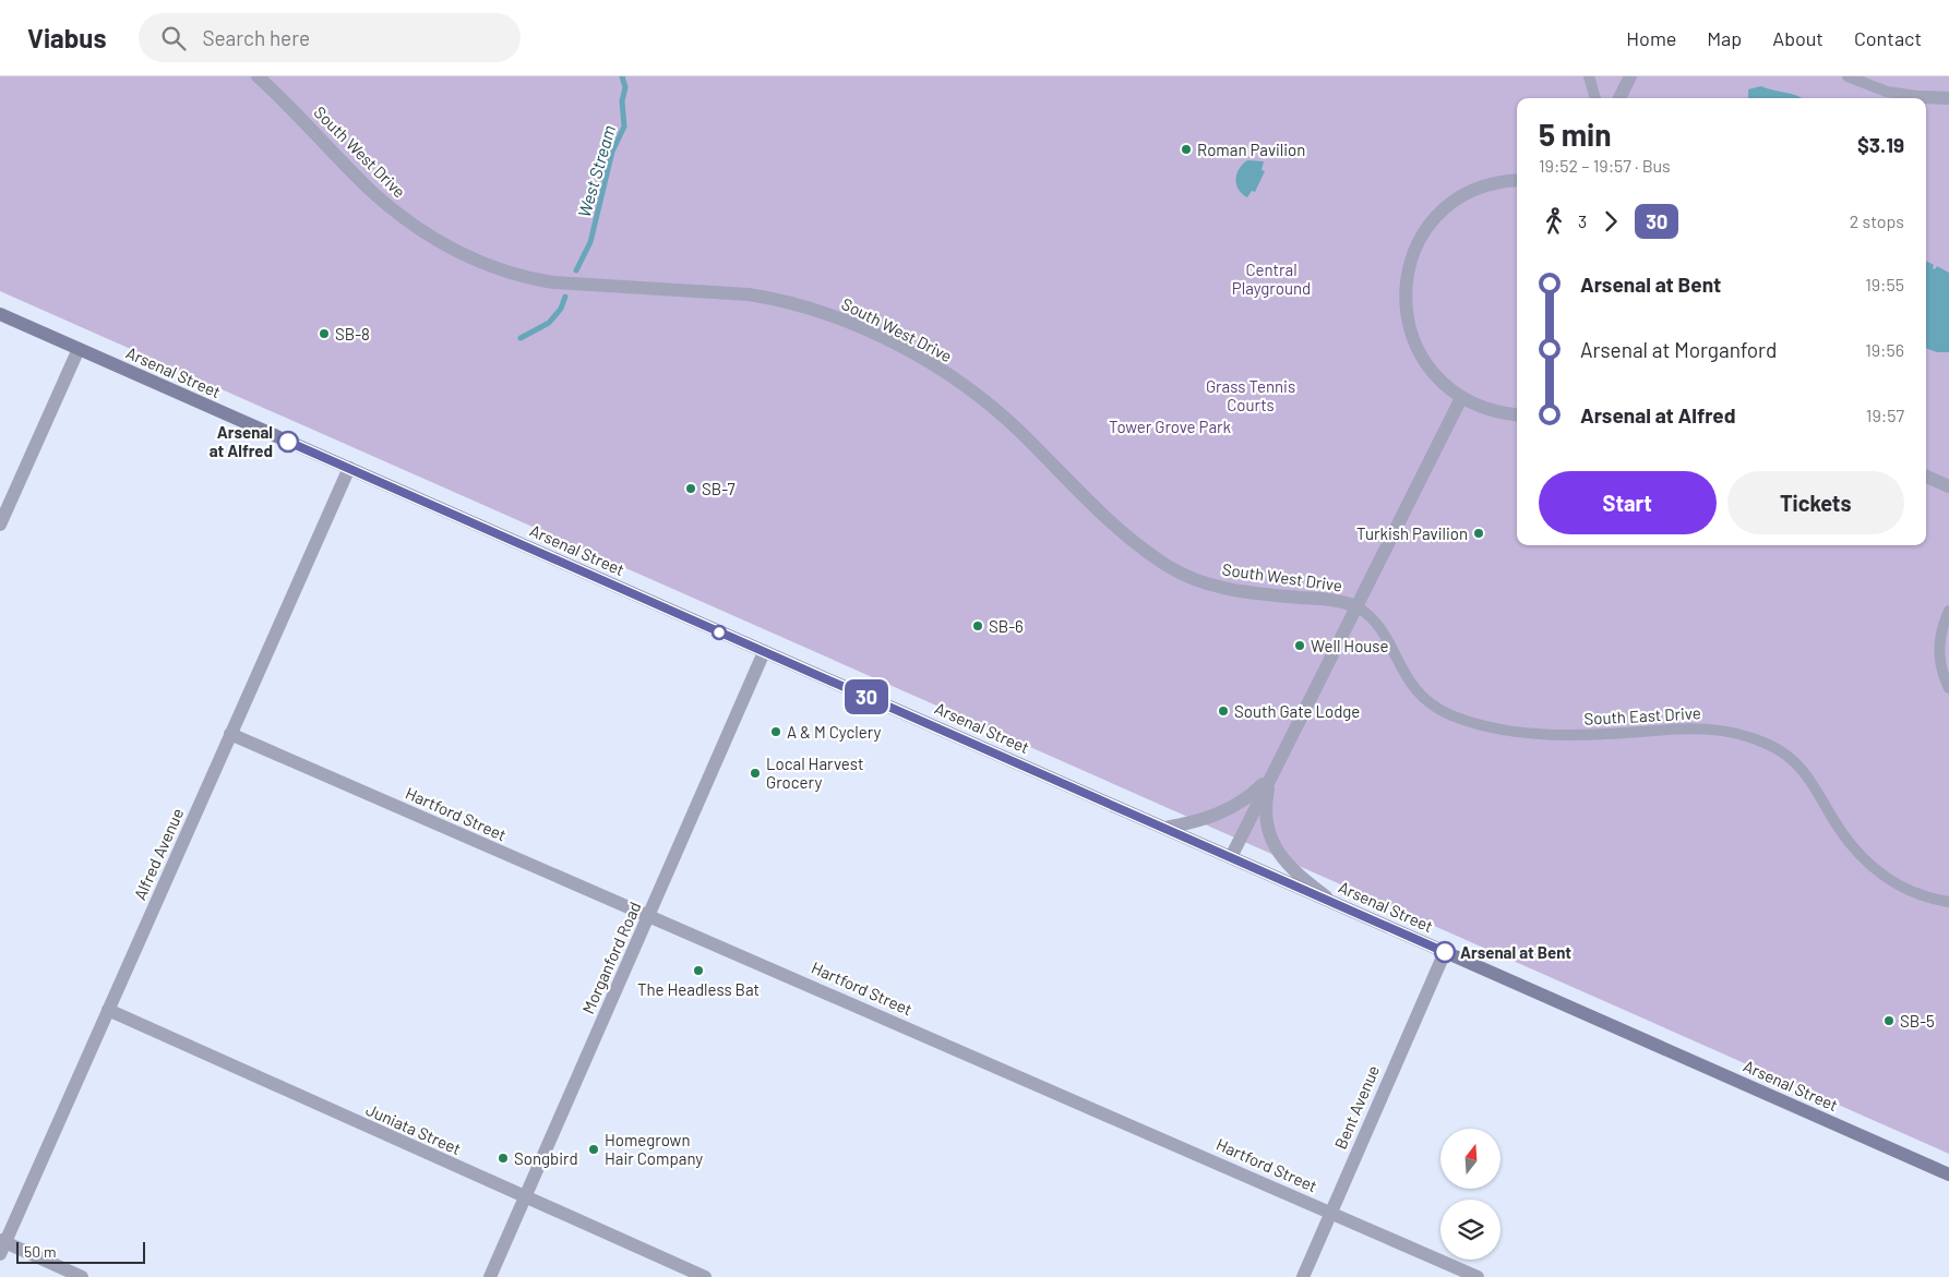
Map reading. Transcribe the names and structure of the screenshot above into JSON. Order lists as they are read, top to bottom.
{
  "streets": {
    "main road": ["Arsenal Street"],
    "street": [
      "South West Drive",
      "South East Drive",
      "Hartford Street",
      "Alfred Avenue",
      "Morganford Road",
      "Bent Avenue",
      "Juniata Street"
    ]
  },
  "crossings": [
    ["South West Drive", "South East Drive"],
    ["Arsenal Street", "Alfred Avenue"],
    ["Arsenal Street", "Morganford Road"],
    ["Arsenal Street", "Bent Avenue"],
    ["Hartford Street", "Alfred Avenue"],
    ["Hartford Street", "Morganford Road"],
    ["Hartford Street", "Bent Avenue"],
    ["Alfred Avenue", "Juniata Street"],
    ["Morganford Road", "Juniata Street"]
  ],
  "water": ["West Stream"],
  "parks": ["Central Playground", "Grass Tennis Courts", "Tower Grove Park"],
  "places": [
    "Roman Pavilion",
    "SB-8",
    "Arsenal at Alfred",
    "SB-7",
    "Turkish Pavilion",
    "SB-6",
    "Well House",
    "South Gate Lodge",
    "A & M Cyclery",
    "Local Harvest Grocery",
    "Arsenal at Bent",
    "The Headless Bat",
    "SB-5",
    "Homegrown Hair Company",
    "Songbird"
  ],
  "lines": ["bus line 30"],
  "scale_bar": "50 m",
  "north": "top",
  "page": {
    "header": "Viabus",
    "search": "Search here",
    "nav": [
      "Home",
      "Map",
      "About",
      "Contact"
    ],
    "on_map": "30",
    "heading": ["5 min", "19:52 – 19:57 · Bus", "$3.19"],
    "legs": ["3", "30", "2 stops"],
    "list": [
      {
        "name": "Arsenal at Bent",
        "value": "19:55"
      },
      {
        "name": "Arsenal at Morganford",
        "value": "19:56"
      },
      {
        "name": "Arsenal at Alfred",
        "value": "19:57"
      }
    ],
    "buttons": ["Start", "Tickets"],
    "scale": "50 m"
  }
}
